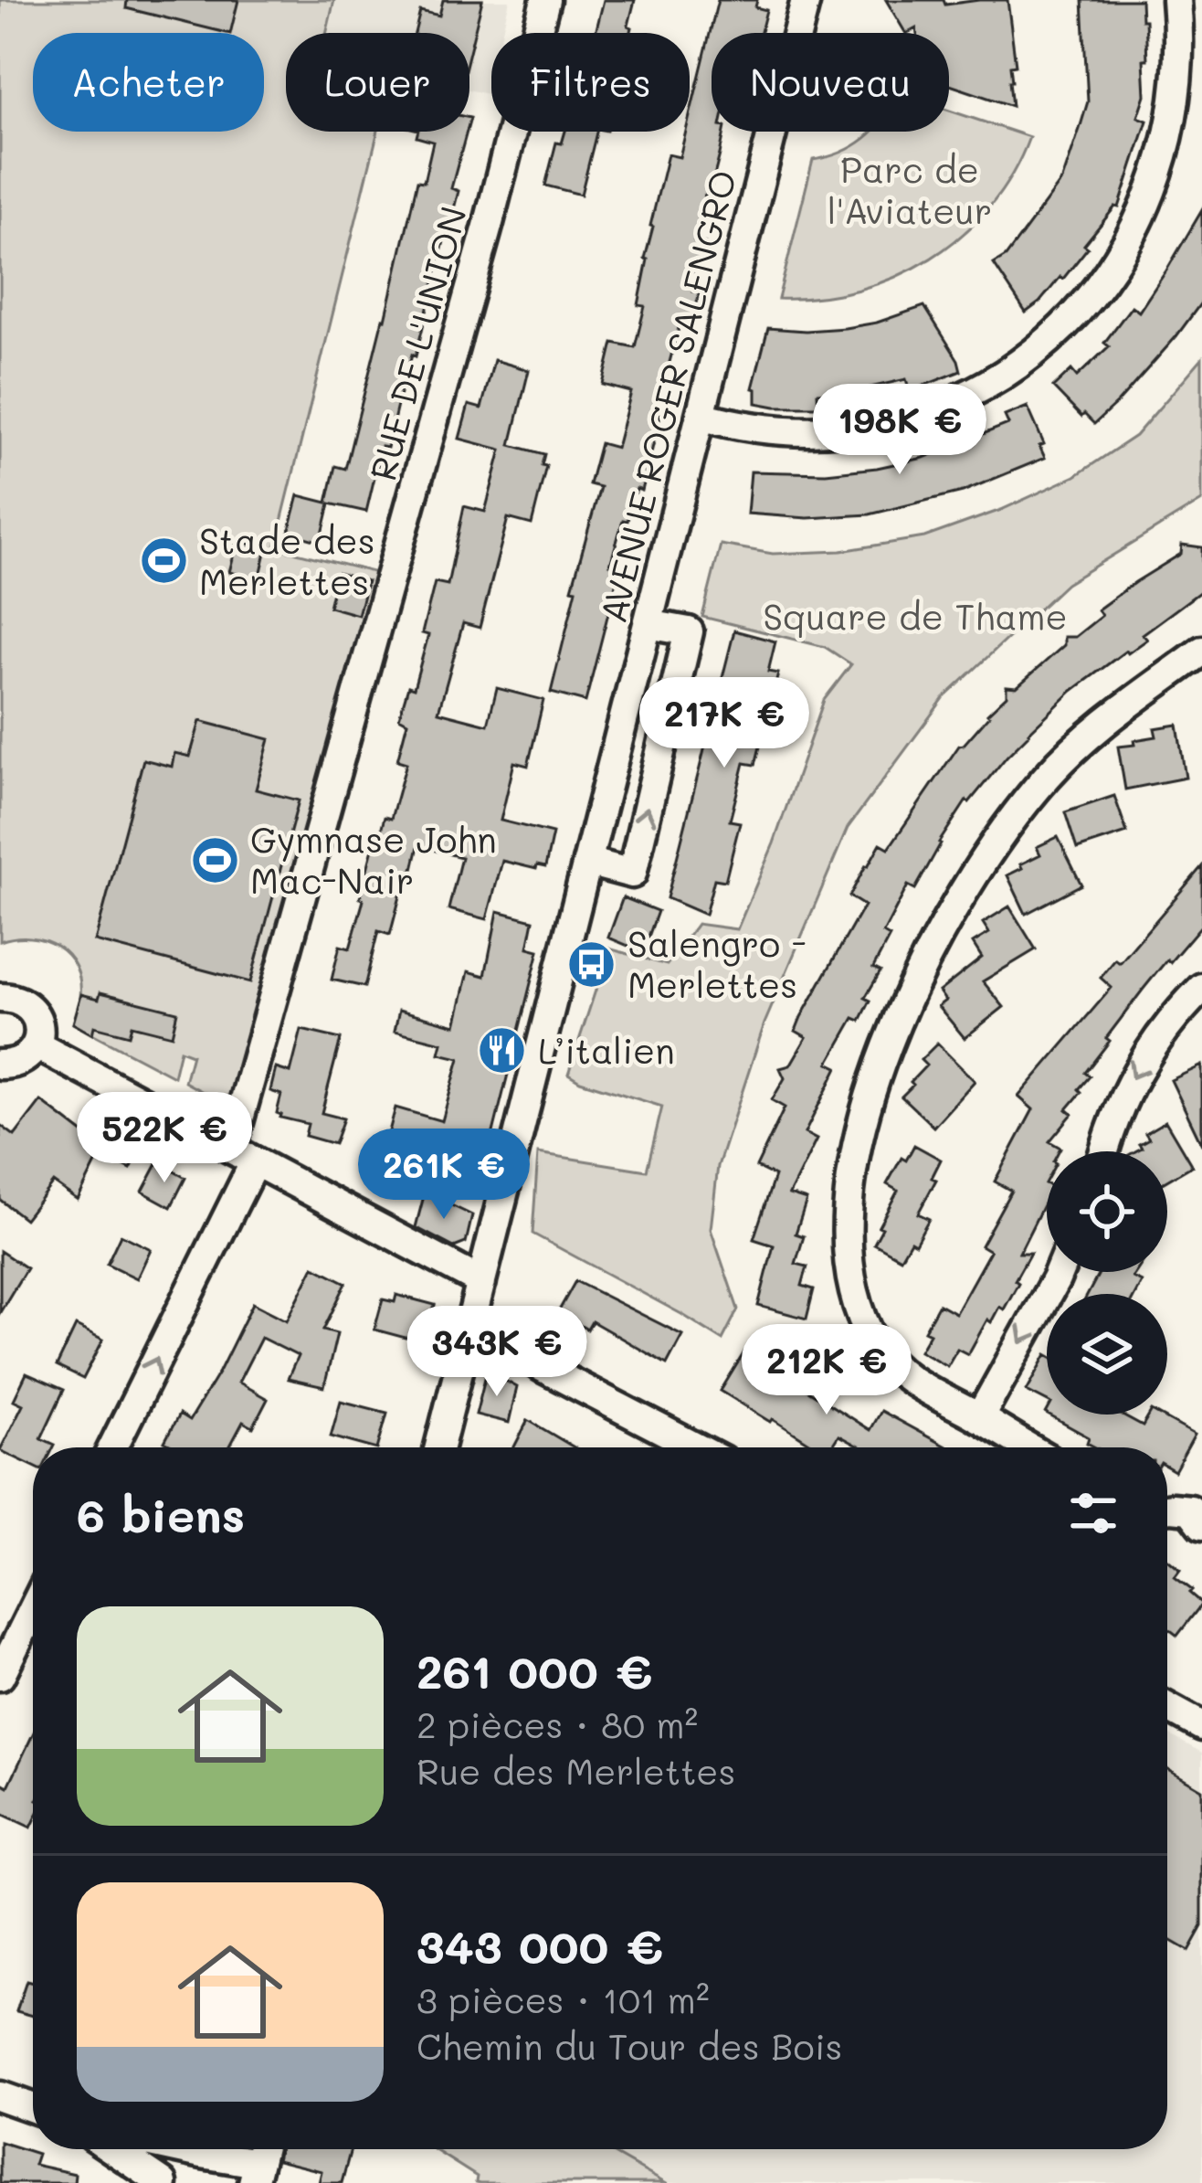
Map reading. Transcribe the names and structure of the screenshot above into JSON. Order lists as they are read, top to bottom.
{
  "streets": {
    "street": ["RUE DE L'UNION", "AVENUE ROGER SALENGRO"]
  },
  "parks": ["Parc de l'Aviateur", "Square de Thame"],
  "places": {
    "sports": ["Stade des Merlettes", "Gymnase John Mac-Nair"],
    "bus stop": ["Salengro - Merlettes"],
    "restaurant": ["L’italien"]
  },
  "page": {
    "chip": [
      "Acheter",
      "Louer",
      "Filtres",
      "Nouveau"
    ],
    "price": [
      "198K €",
      "217K €",
      "522K €",
      "261K €",
      "343K €",
      "212K €"
    ],
    "heading": "6 biens",
    "list": [
      {
        "name": "261 000 €",
        "note": "2 pièces · 80 m² · Rue des Merlettes"
      },
      {
        "name": "343 000 €",
        "note": "3 pièces · 101 m² · Chemin du Tour des Bois"
      }
    ]
  }
}
